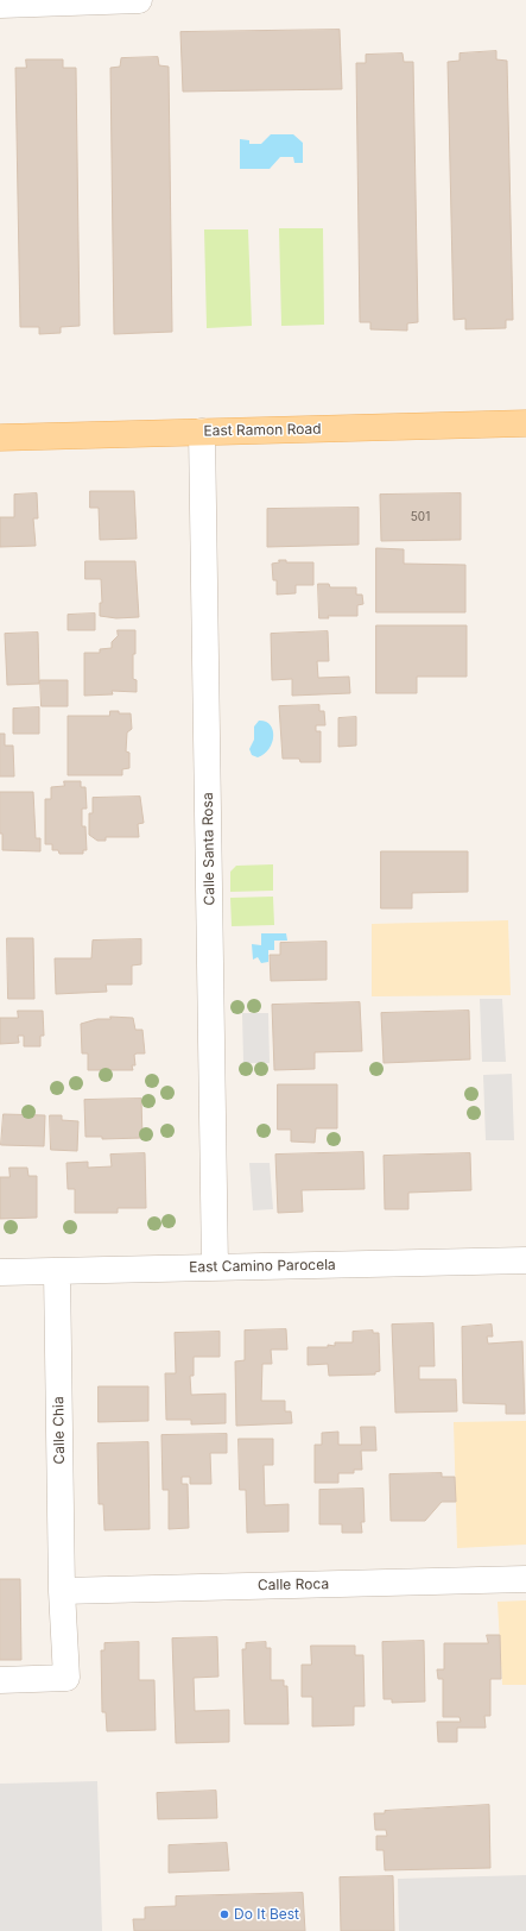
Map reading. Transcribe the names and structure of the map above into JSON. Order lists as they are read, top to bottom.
{
  "streets": {
    "main road": ["East Ramon Road"],
    "street": [
      "Calle Santa Rosa",
      "East Camino Parocela",
      "Calle Chia",
      "Calle Roca"
    ]
  },
  "crossings": [
    ["East Ramon Road", "Calle Santa Rosa"],
    ["Calle Santa Rosa", "East Camino Parocela"],
    ["East Camino Parocela", "Calle Chia"],
    ["Calle Chia", "Calle Roca"]
  ],
  "places": ["Do It Best"],
  "house_numbers": ["501"]
}
